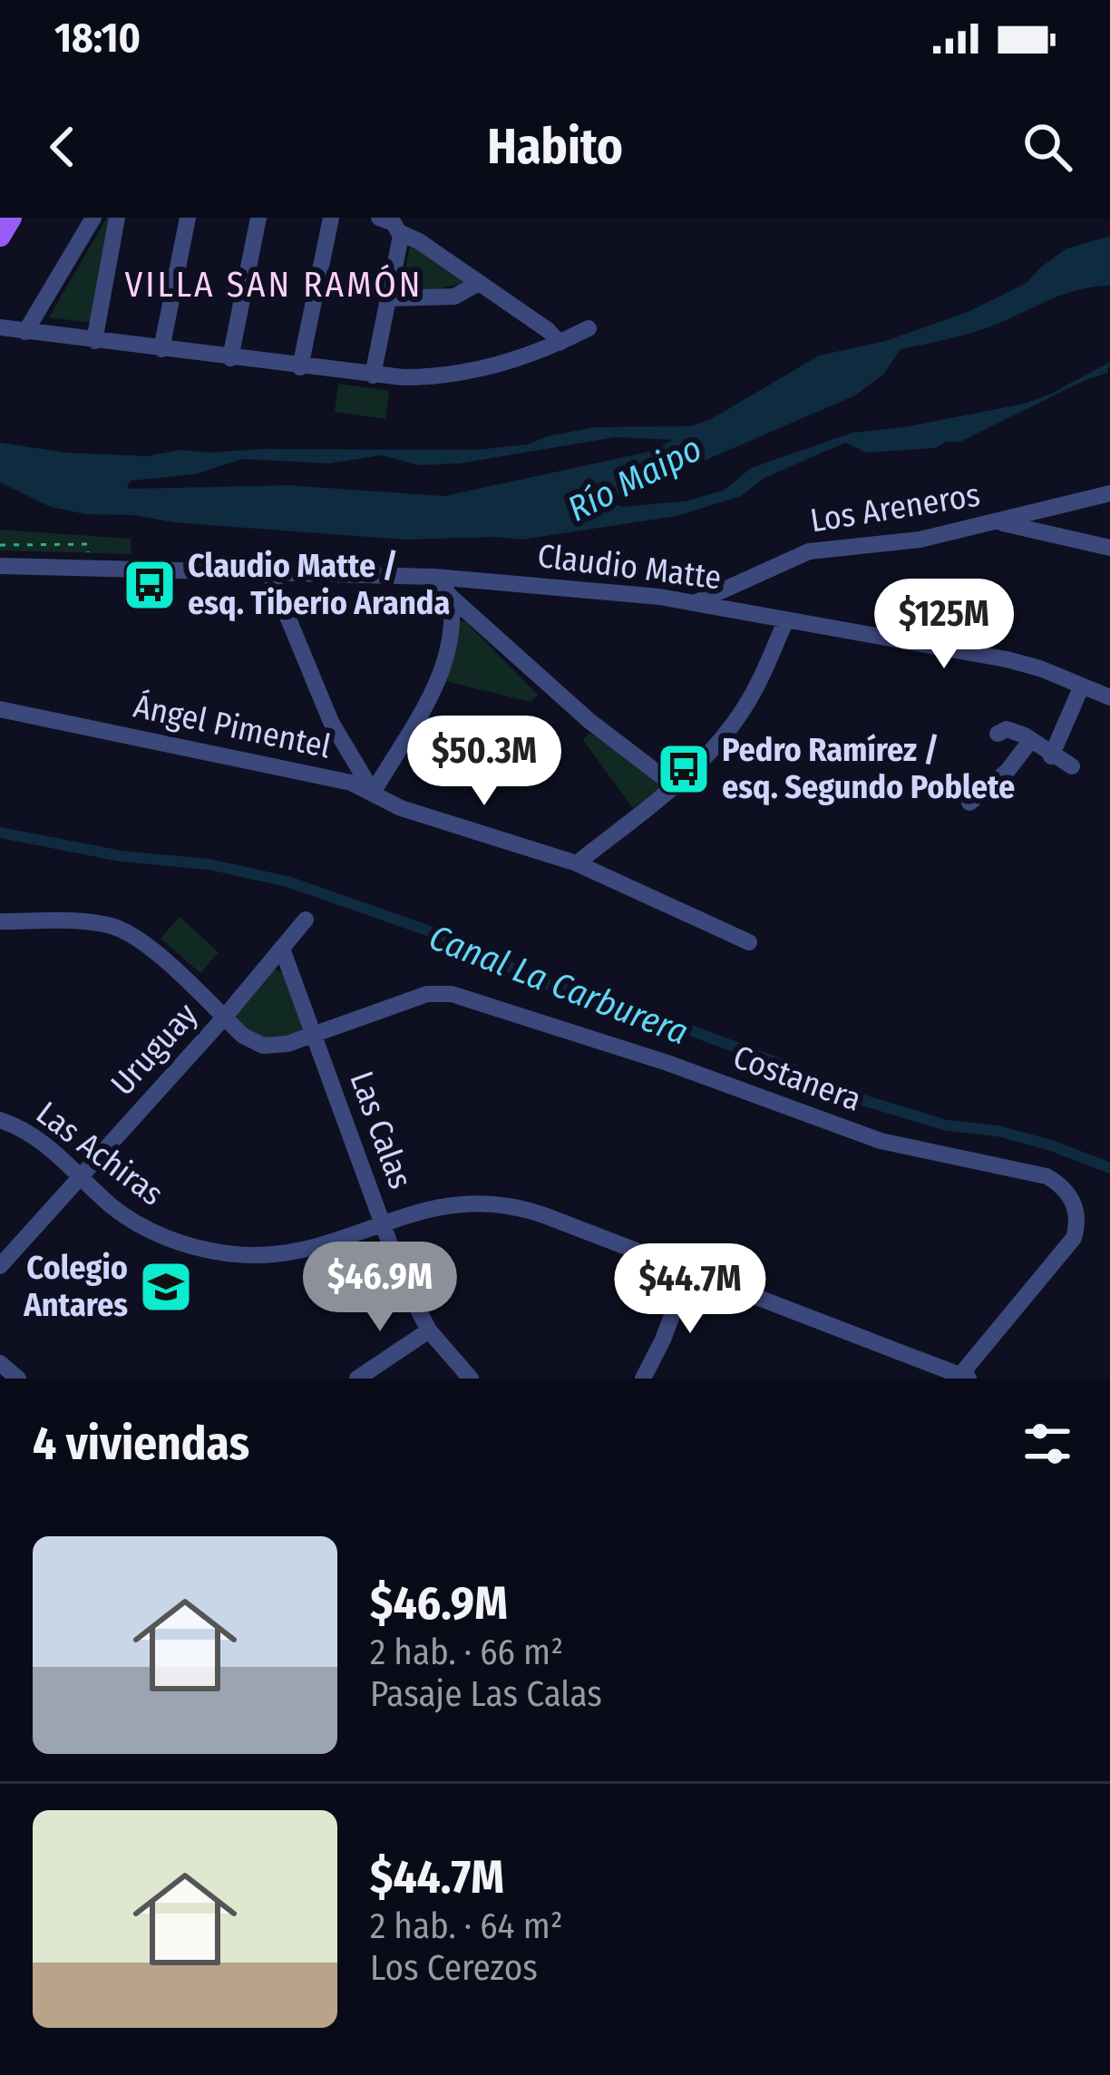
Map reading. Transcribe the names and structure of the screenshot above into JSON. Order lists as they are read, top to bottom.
{
  "streets": {
    "street": [
      "Los Areneros",
      "Claudio Matte",
      "Ángel Pimentel",
      "Uruguay",
      "Costanera",
      "Las Calas",
      "Las Achiras"
    ]
  },
  "crossings": [
    ["Los Areneros", "Claudio Matte"],
    ["Uruguay", "Costanera"],
    ["Uruguay", "Las Calas"],
    ["Uruguay", "Las Achiras"],
    ["Costanera", "Las Calas"],
    ["Costanera", "Las Achiras"],
    ["Las Calas", "Las Achiras"]
  ],
  "districts": ["VILLA SAN RAMÓN"],
  "water": ["Río Maipo", "Canal La Carburera"],
  "places": {
    "bus stop": ["Claudio Matte / esq. Tiberio Aranda", "Pedro Ramírez / esq. Segundo Poblete"],
    "school or university": ["Colegio Antares"]
  },
  "page": {
    "status": "18:10",
    "header": "Habito",
    "price": [
      "$125M",
      "$50.3M",
      "$46.9M",
      "$44.7M"
    ],
    "heading": "4 viviendas",
    "list": [
      {
        "name": "$46.9M",
        "note": "2 hab. · 66 m² · Pasaje Las Calas"
      },
      {
        "name": "$44.7M",
        "note": "2 hab. · 64 m² · Los Cerezos"
      }
    ]
  }
}
